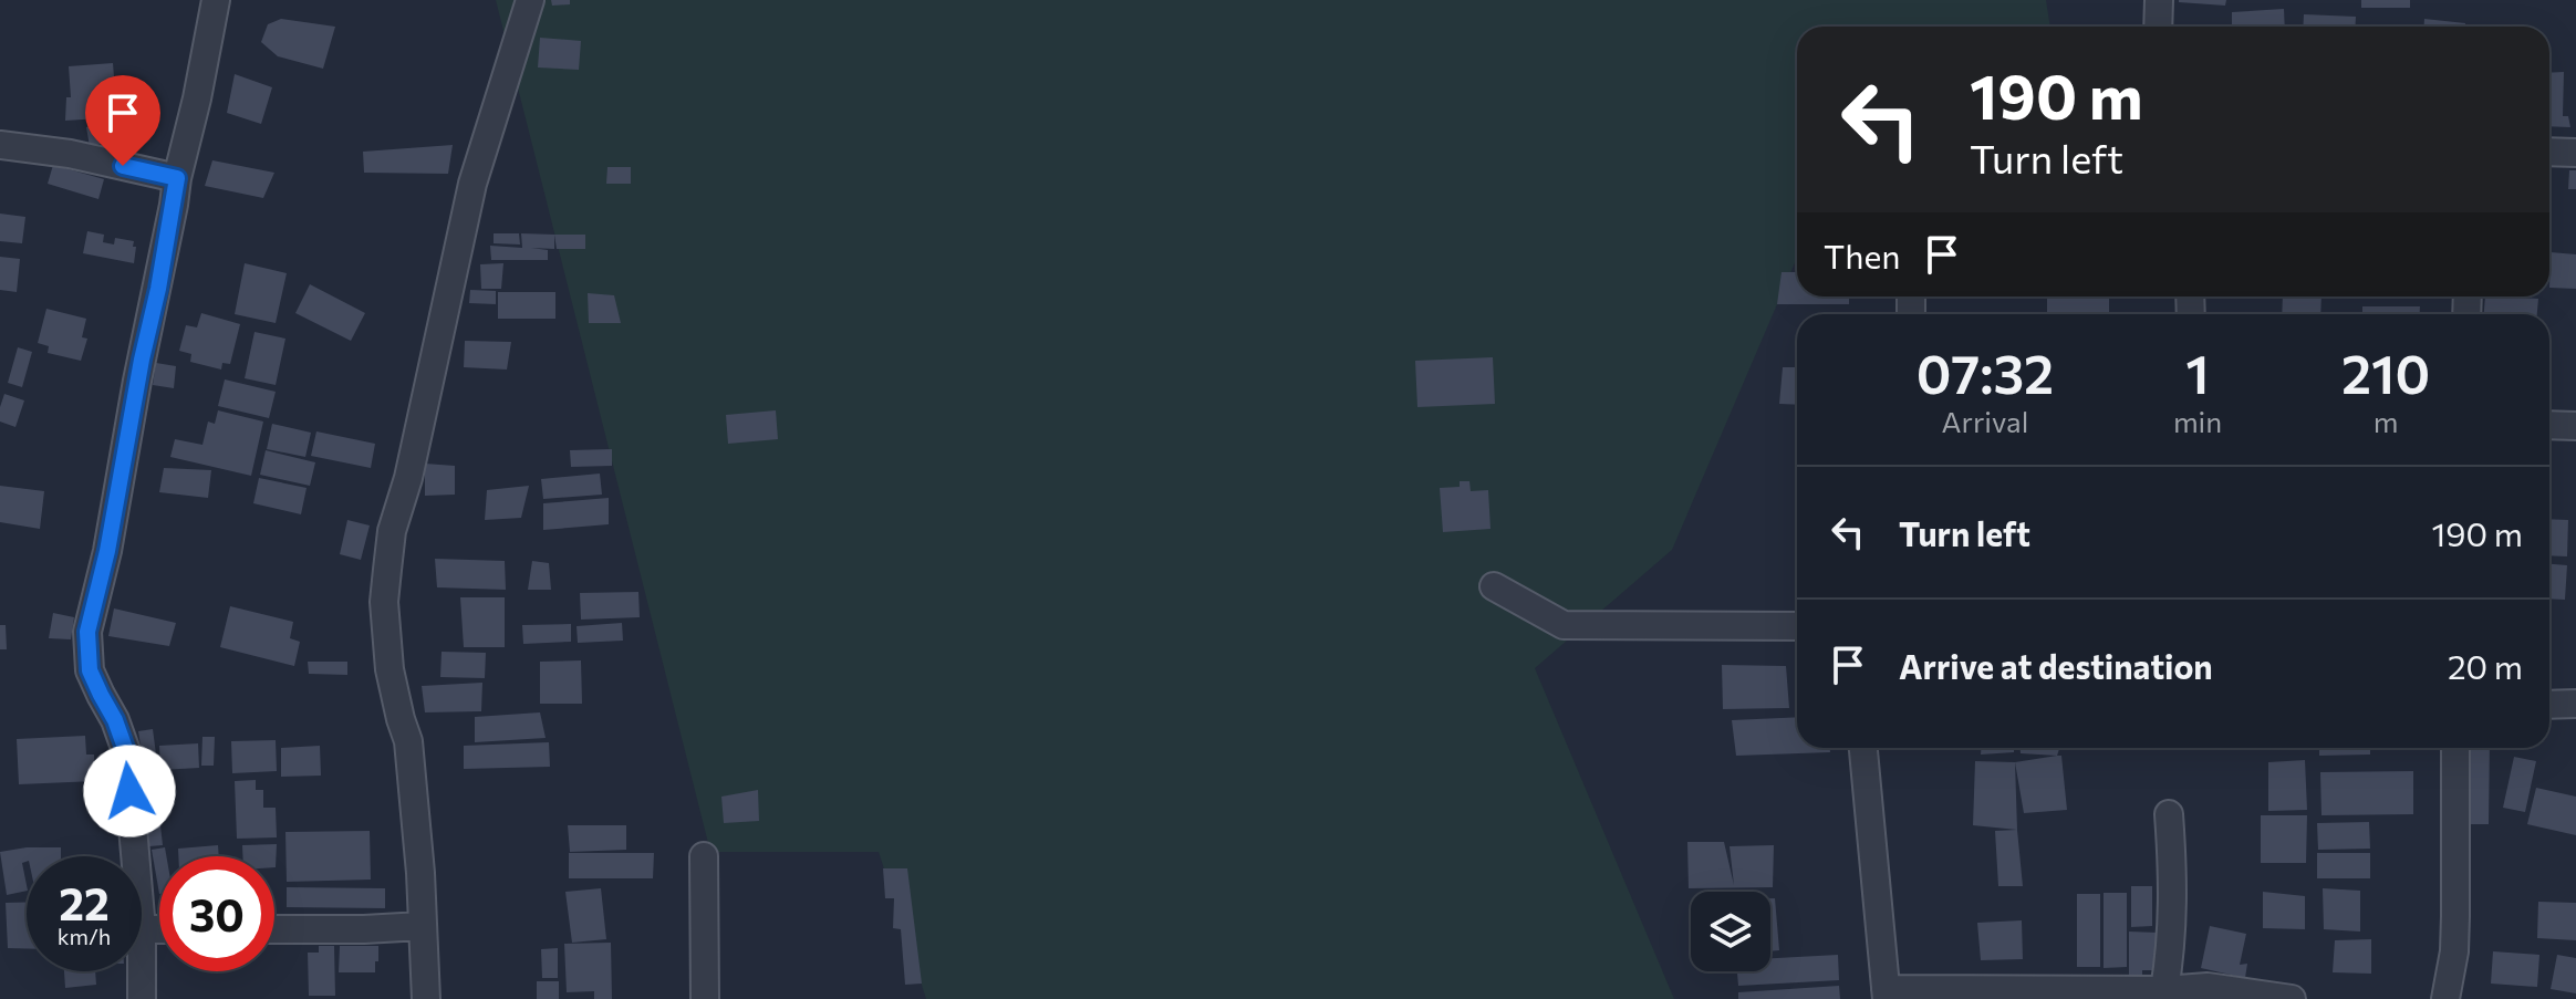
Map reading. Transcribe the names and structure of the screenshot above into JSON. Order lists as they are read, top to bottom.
{
  "page": {
    "turn": ["190 m", "Turn left"],
    "then": "Then",
    "eta": [
      "07:32",
      "Arrival",
      "1",
      "min",
      "210",
      "m"
    ],
    "list": [
      {
        "name": "Turn left",
        "value": "190 m"
      },
      {
        "name": "Arrive at destination",
        "value": "20 m"
      }
    ],
    "speed": "22 km/h",
    "limit": "30"
  }
}
